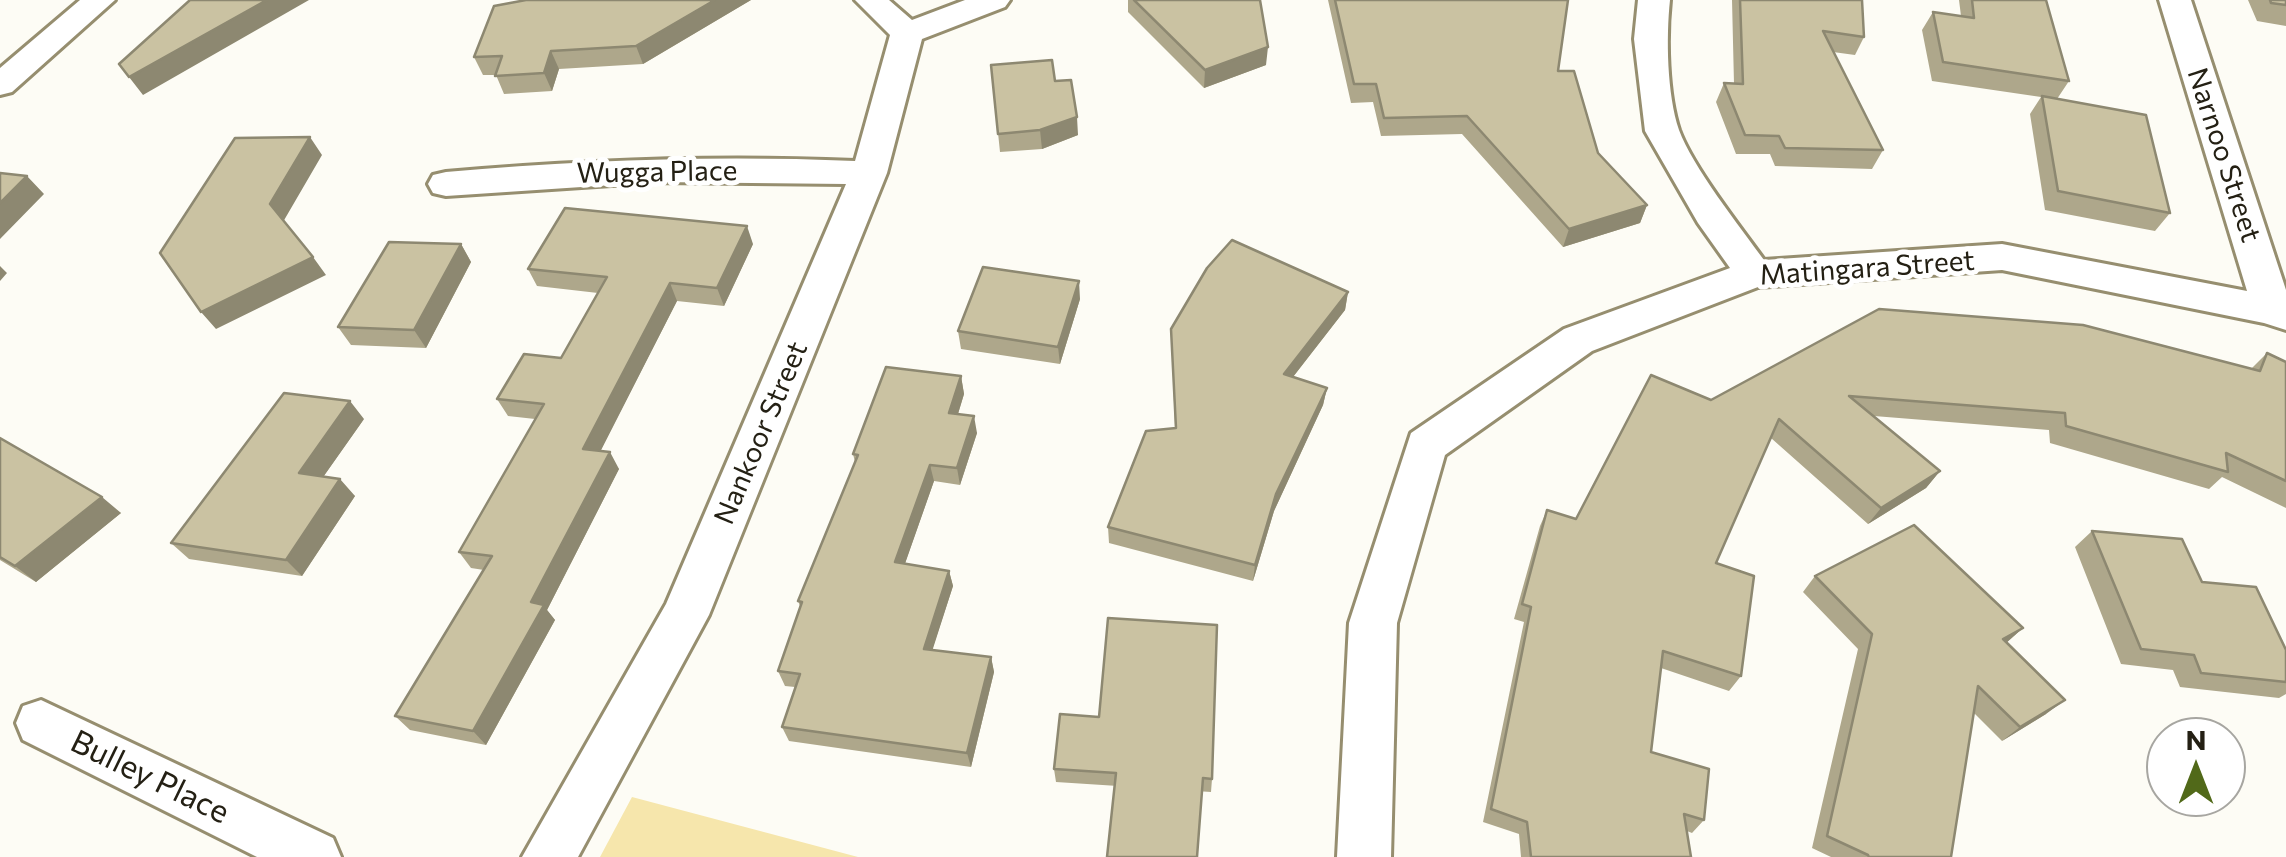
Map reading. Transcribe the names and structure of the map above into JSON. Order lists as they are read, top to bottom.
{
  "streets": {
    "street": [
      "Narnoo Street",
      "Wugga Place",
      "Matingara Street",
      "Nankoor Street",
      "Bulley Place"
    ]
  },
  "crossings": [
    ["Narnoo Street", "Matingara Street"],
    ["Wugga Place", "Nankoor Street"]
  ],
  "north": "top"
}
